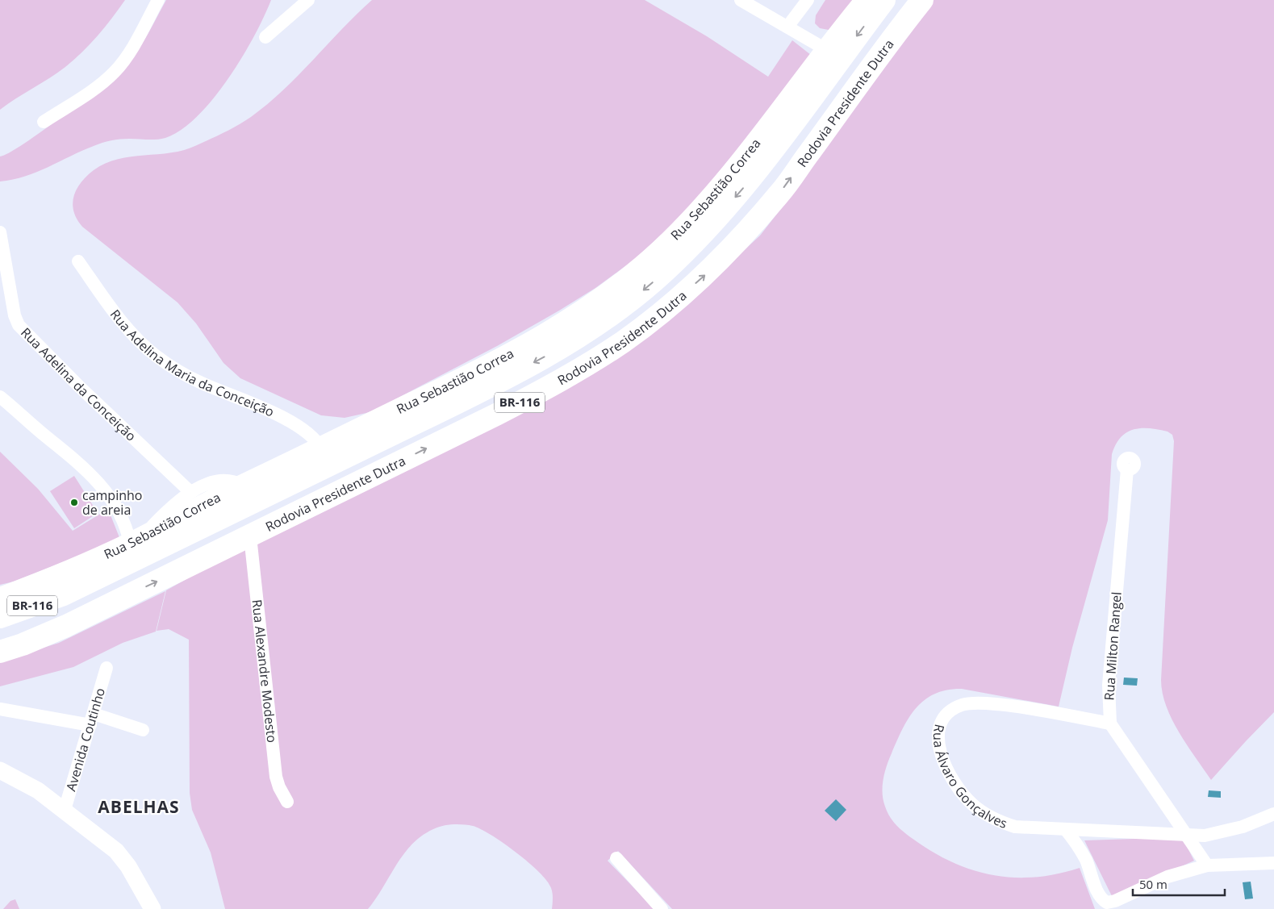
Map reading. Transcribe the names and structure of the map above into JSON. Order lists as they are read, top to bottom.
{
  "streets": {
    "highway": ["Rodovia Presidente Dutra", "BR-116"],
    "main road": ["Rua Sebastião Correa"],
    "street": [
      "Rua Adelina Maria da Conceição",
      "Rua Adelina da Conceição",
      "Rua Milton Rangel",
      "Rua Alexandre Modesto",
      "Avenida Coutinho",
      "Rua Álvaro Gonçalves"
    ]
  },
  "crossings": [
    ["Rodovia Presidente Dutra", "Rua Alexandre Modesto"],
    ["Rua Sebastião Correa", "Rua Adelina Maria da Conceição"],
    ["Rua Milton Rangel", "Rua Álvaro Gonçalves"]
  ],
  "districts": ["ABELHAS"],
  "places": ["campinho de areia"],
  "scale_bar": "50 m"
}
